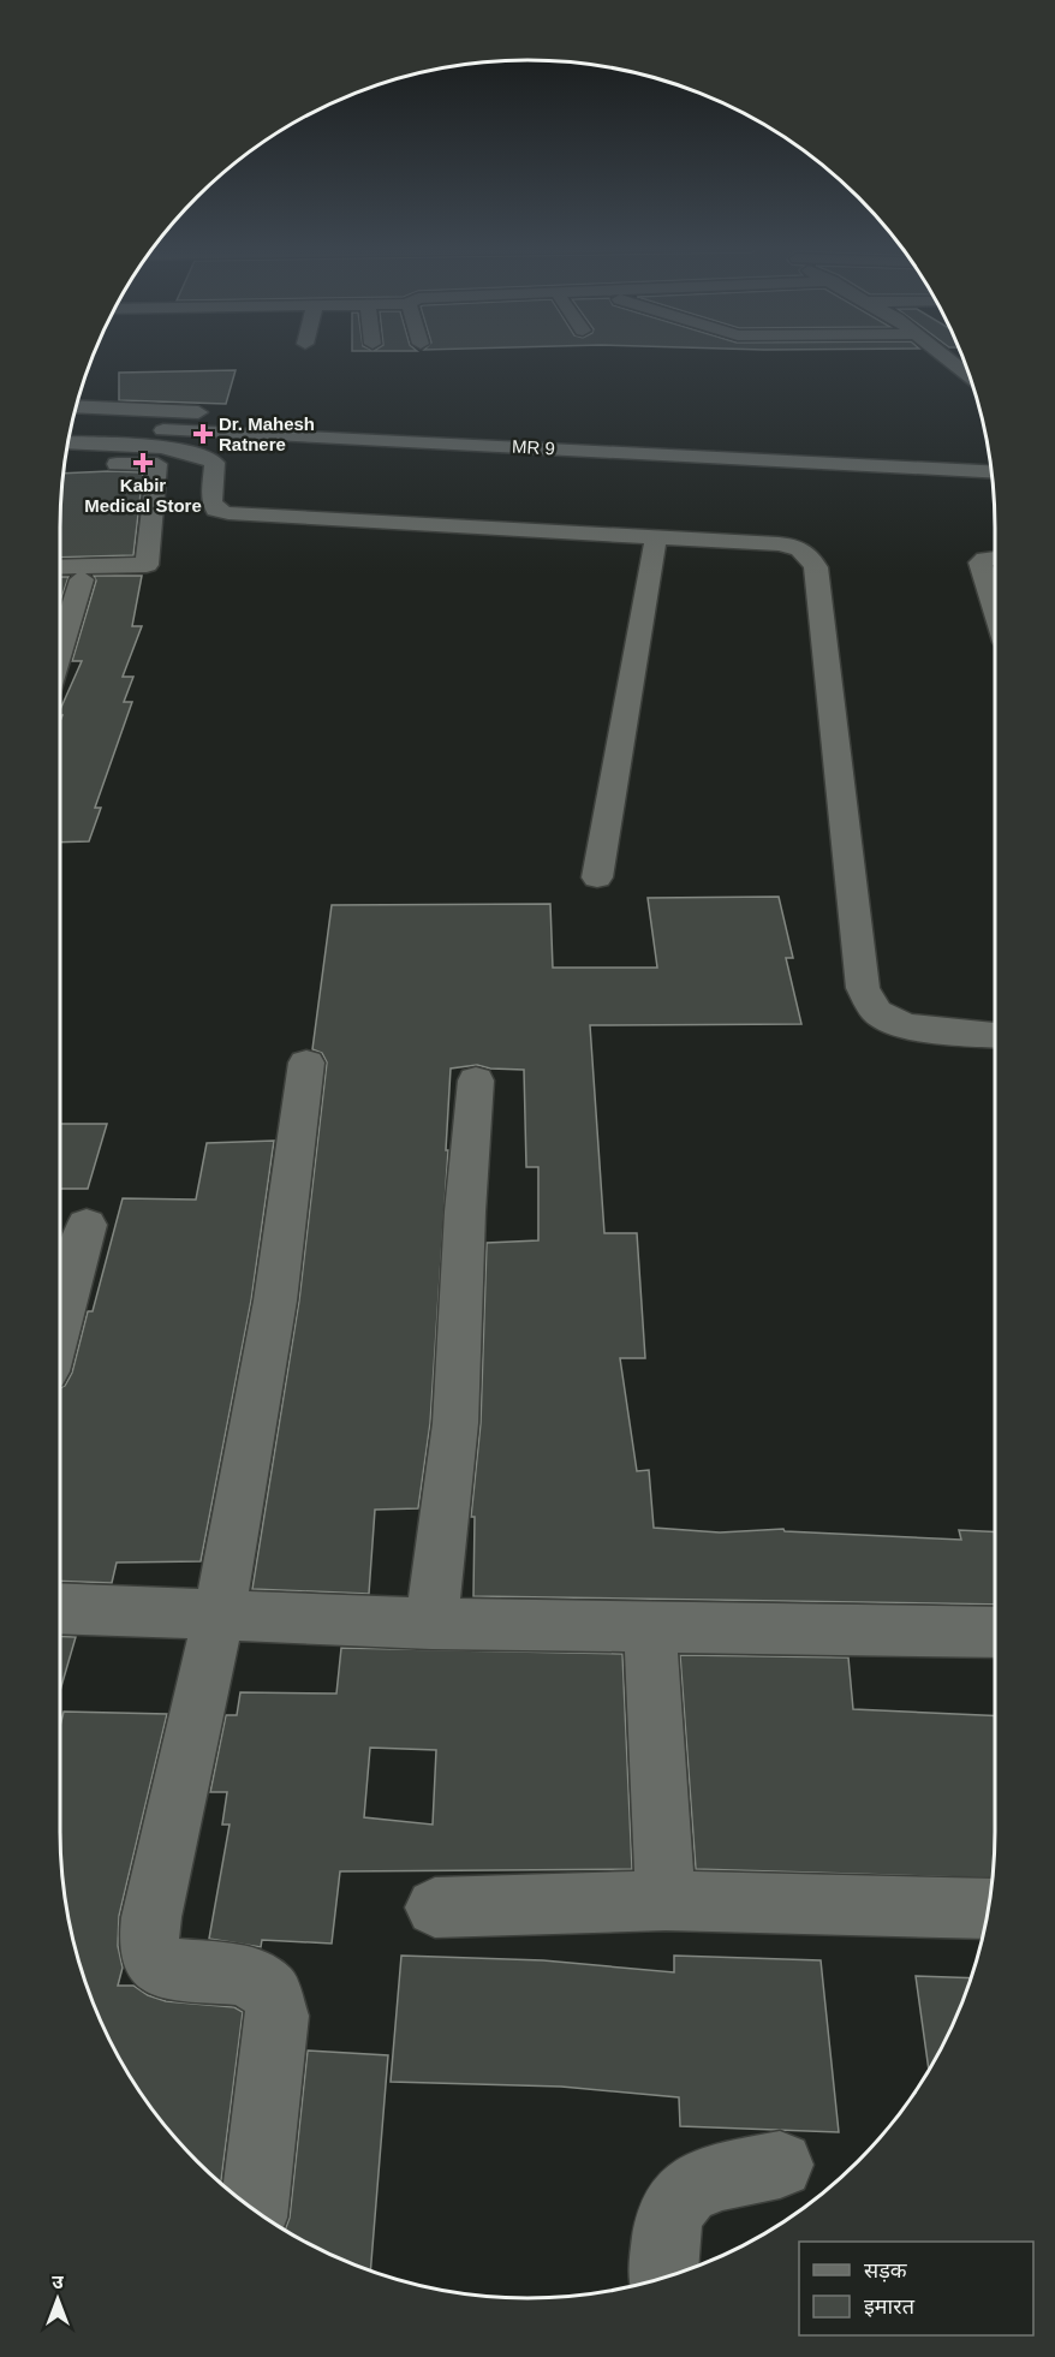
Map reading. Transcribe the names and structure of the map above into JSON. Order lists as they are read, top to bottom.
{
  "streets": {
    "street": ["MR 9"]
  },
  "places": {
    "health": ["Dr. Mahesh Ratnere", "Kabir Medical Store"]
  },
  "legend": ["सड़क", "इमारत"],
  "north": "top"
}
